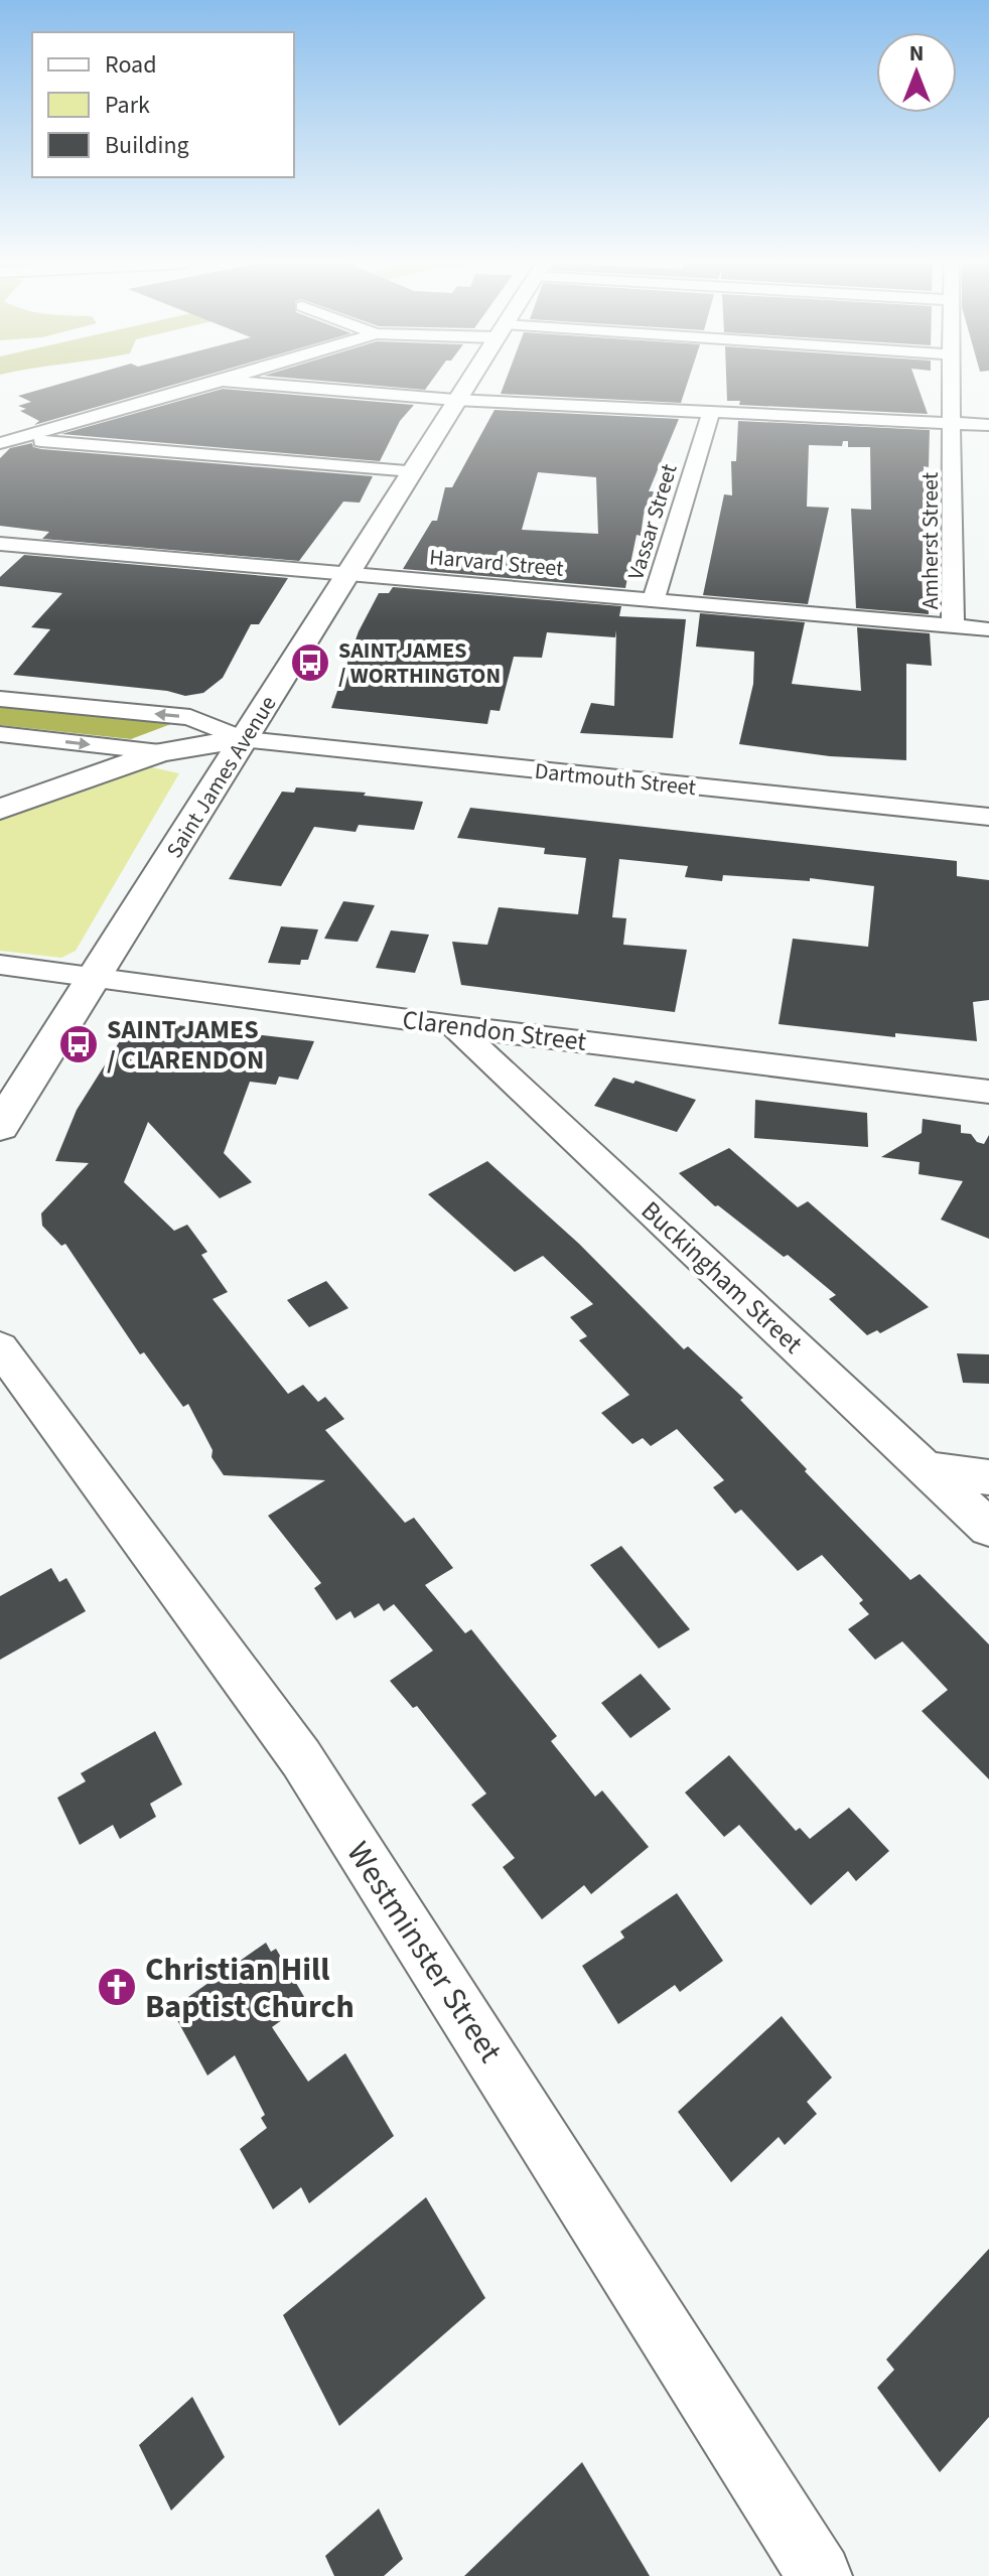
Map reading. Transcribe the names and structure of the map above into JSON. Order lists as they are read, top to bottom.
{
  "streets": {
    "main road": ["Saint James Avenue"],
    "street": [
      "Vassar Street",
      "Amherst Street",
      "Harvard Street",
      "Dartmouth Street",
      "Clarendon Street",
      "Buckingham Street",
      "Westminster Street"
    ]
  },
  "crossings": [
    ["Vassar Street", "Harvard Street"],
    ["Amherst Street", "Harvard Street"],
    ["Harvard Street", "Saint James Avenue"],
    ["Saint James Avenue", "Dartmouth Street"],
    ["Saint James Avenue", "Clarendon Street"],
    ["Clarendon Street", "Buckingham Street"]
  ],
  "places": {
    "bus stop": ["SAINT JAMES / WORTHINGTON", "SAINT JAMES / CLARENDON"],
    "church": ["Christian Hill Baptist Church"]
  },
  "legend": ["Road", "Park", "Building"],
  "north": "top"
}
